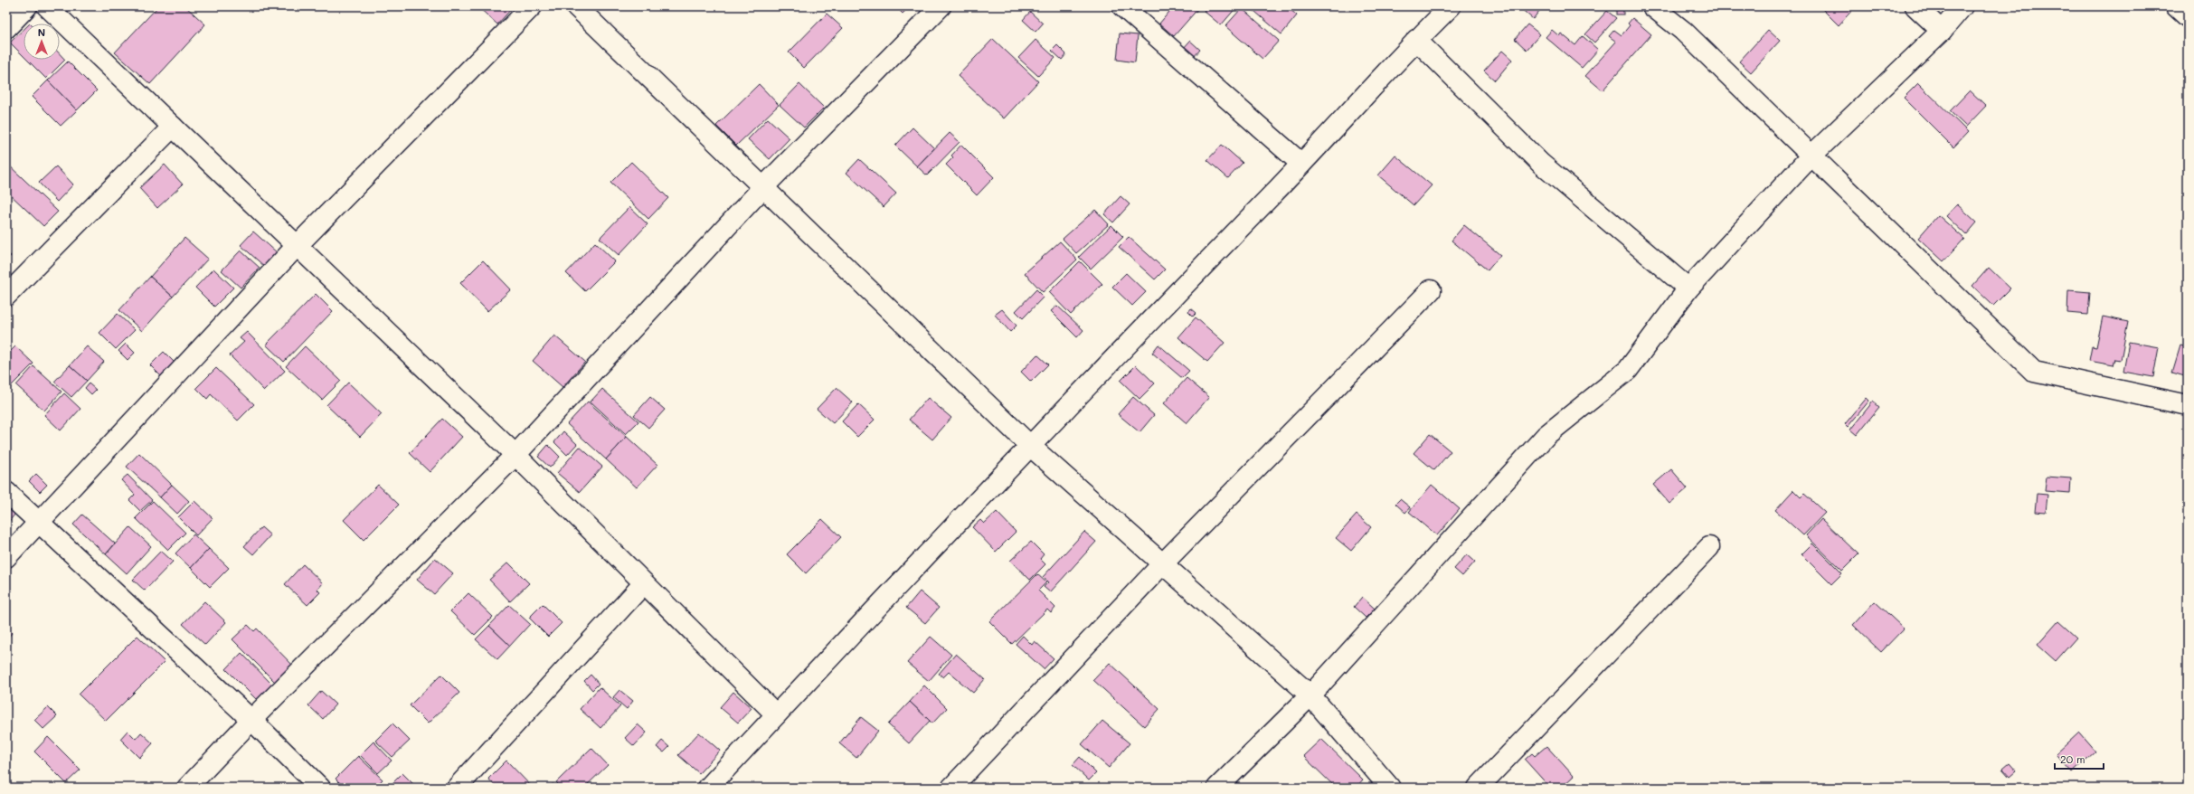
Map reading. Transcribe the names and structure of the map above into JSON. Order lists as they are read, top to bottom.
{
  "scale_bar": "20 m",
  "north": "top"
}
